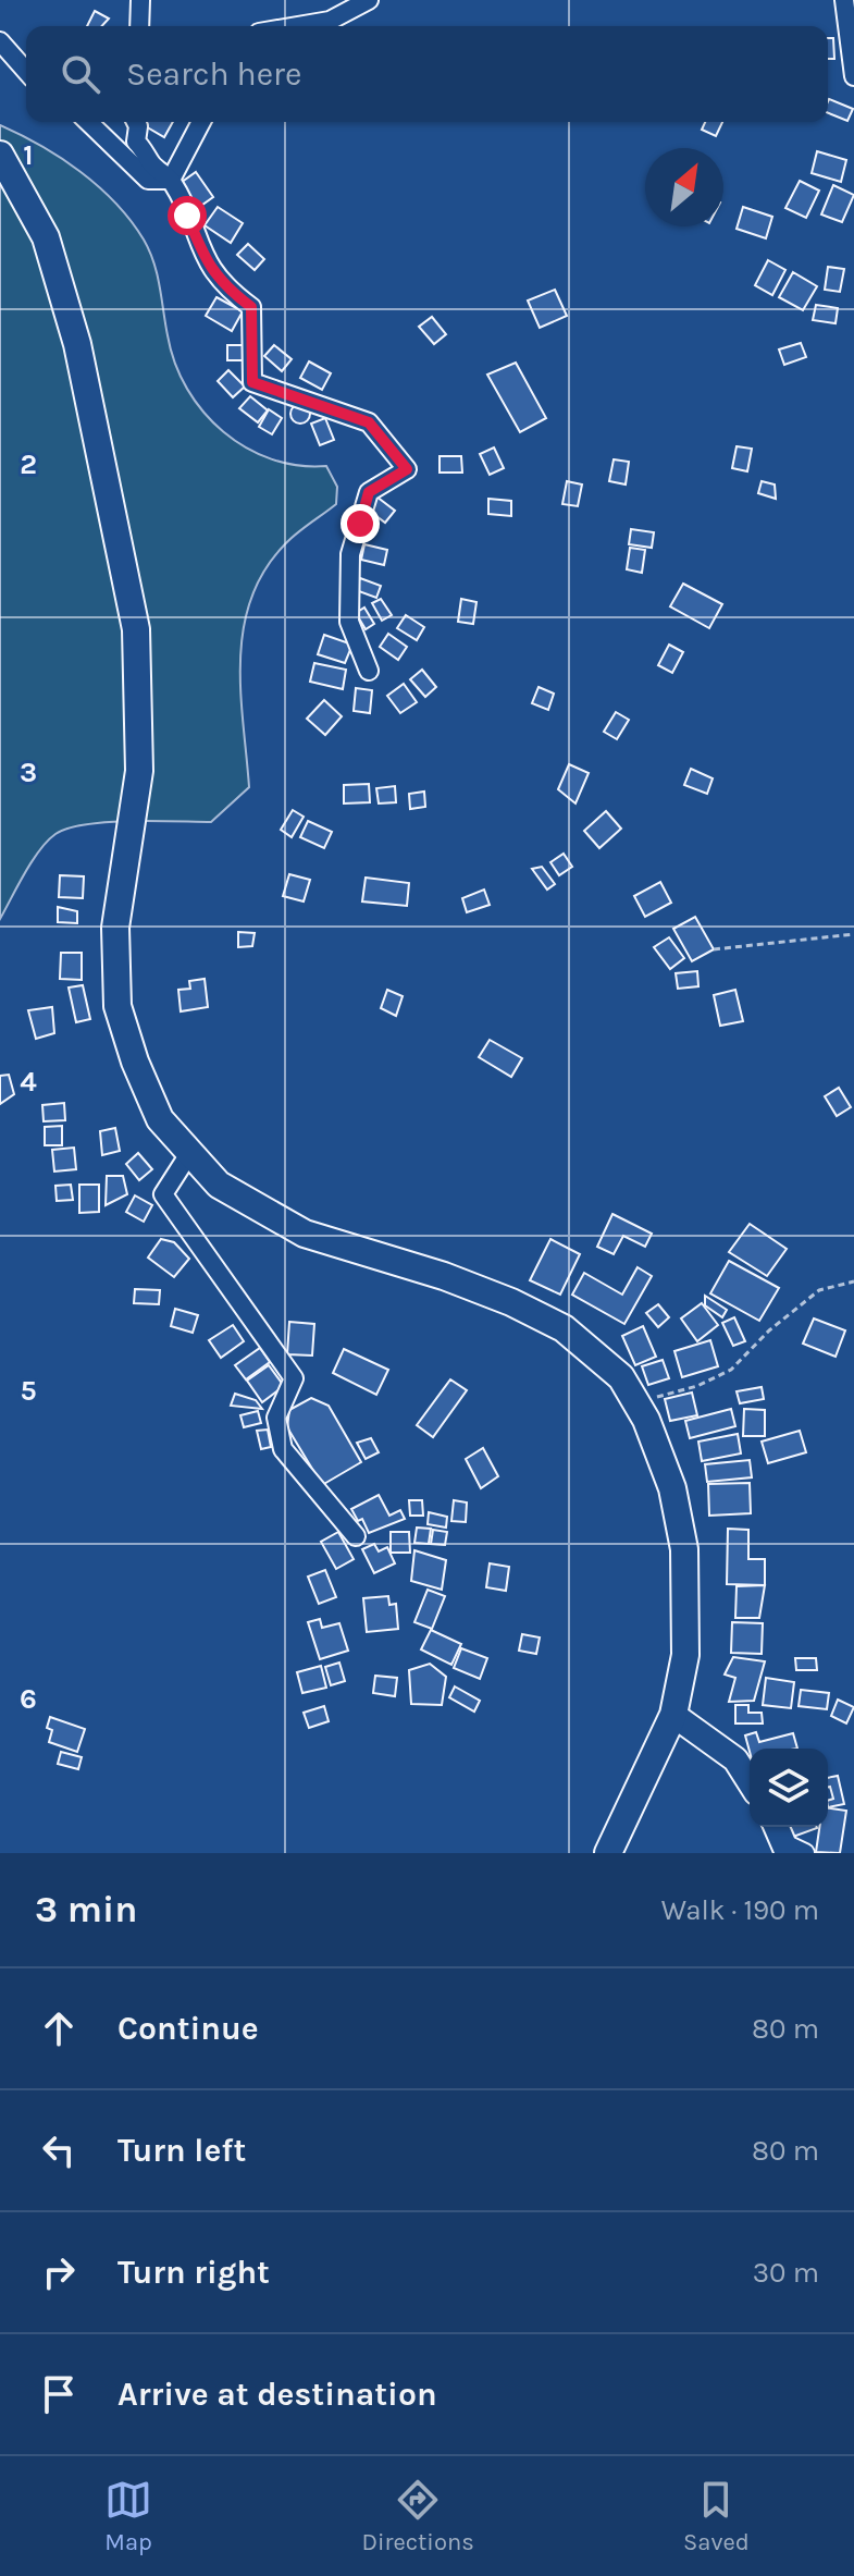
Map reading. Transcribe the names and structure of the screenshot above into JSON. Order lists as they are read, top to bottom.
{
  "north": "top right",
  "page": {
    "search": "Search here",
    "heading": ["3 min", "Walk · 190 m"],
    "list": [
      ["Continue", "80 m"],
      ["Turn left", "80 m"],
      ["Turn right", "30 m"],
      "Arrive at destination"
    ],
    "nav": ["Map", "Directions", "Saved"]
  },
  "grid": {
    "rows": [
      "1",
      "2",
      "3",
      "4",
      "5",
      "6"
    ]
  }
}
